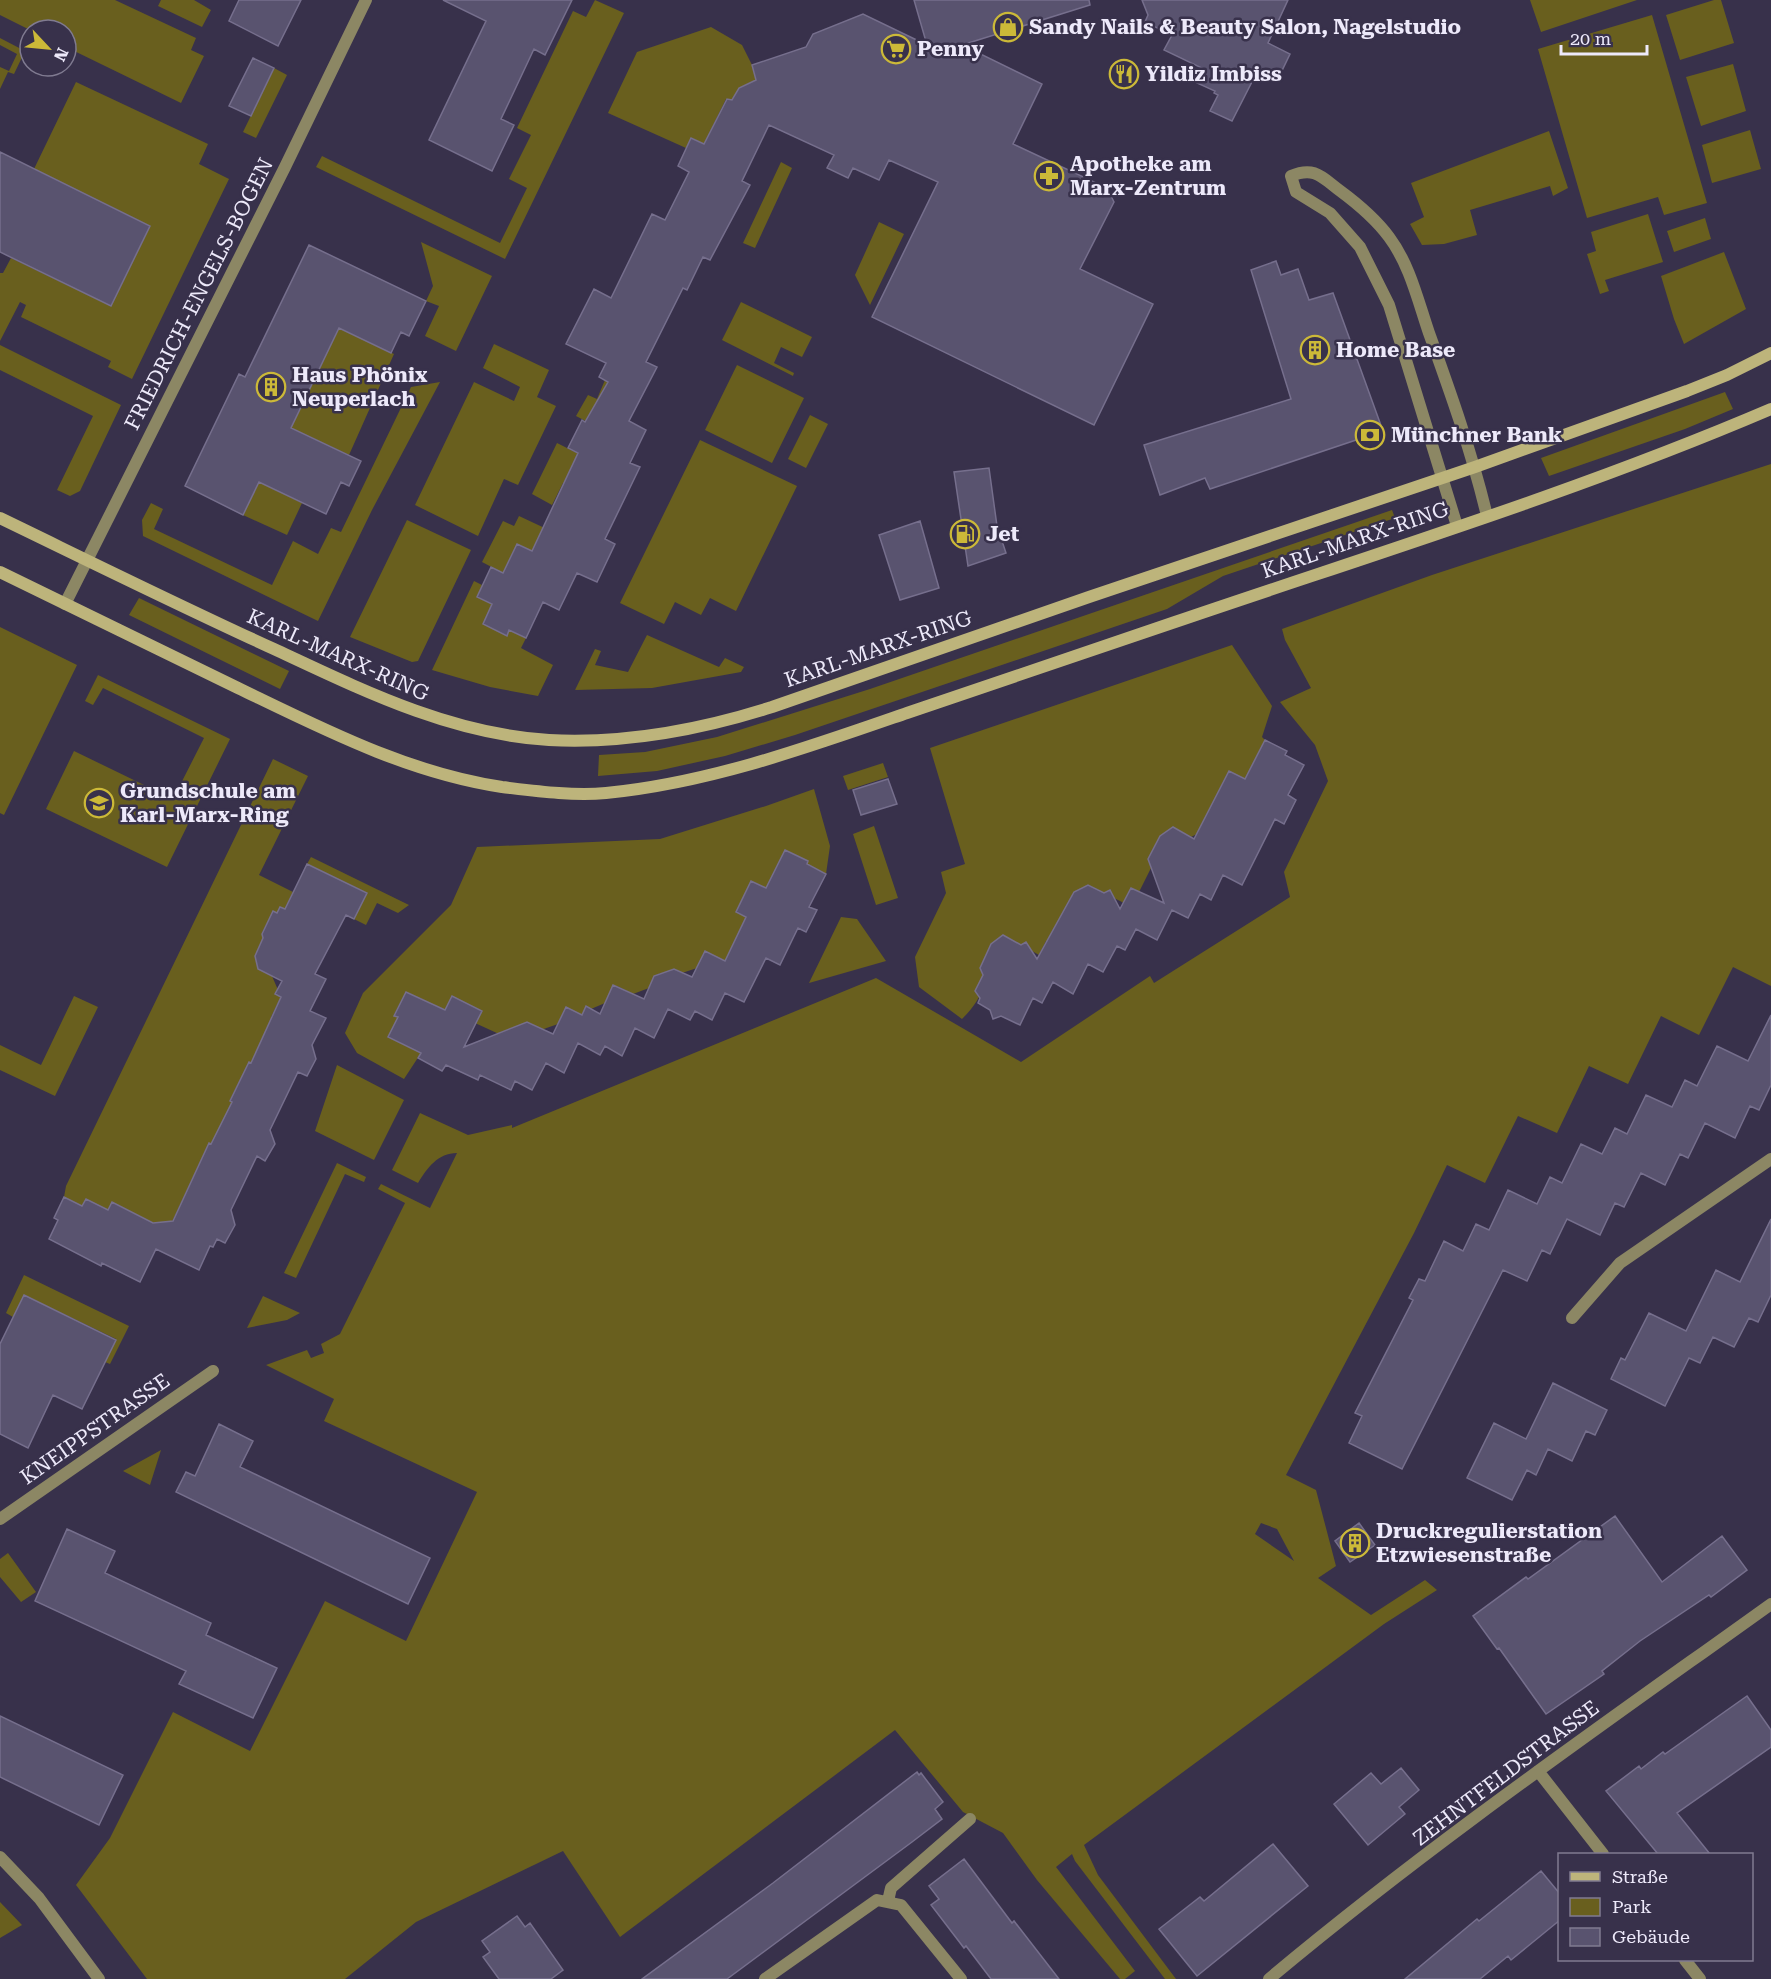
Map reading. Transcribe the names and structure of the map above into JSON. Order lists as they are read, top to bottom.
{
  "streets": {
    "main road": ["KARL-MARX-RING"],
    "street": ["FRIEDRICH-ENGELS-BOGEN", "KNEIPPSTRASSE", "ZEHNTFELDSTRASSE"]
  },
  "crossings": [
    ["FRIEDRICH-ENGELS-BOGEN", "KARL-MARX-RING"]
  ],
  "places": {
    "shop": ["Sandy Nails & Beauty Salon, Nagelstudio"],
    "supermarket": ["Penny"],
    "restaurant": ["Yildiz Imbiss"],
    "pharmacy": ["Apotheke am Marx-Zentrum"],
    "building": ["Home Base", "Haus Phönix Neuperlach", "Druckregulierstation Etzwiesenstraße"],
    "bank": ["Münchner Bank"],
    "fuel station": ["Jet"],
    "school or university": ["Grundschule am Karl-Marx-Ring"]
  },
  "legend": ["Straße", "Park", "Gebäude"],
  "scale_bar": "20 m",
  "north": "bottom right"
}
